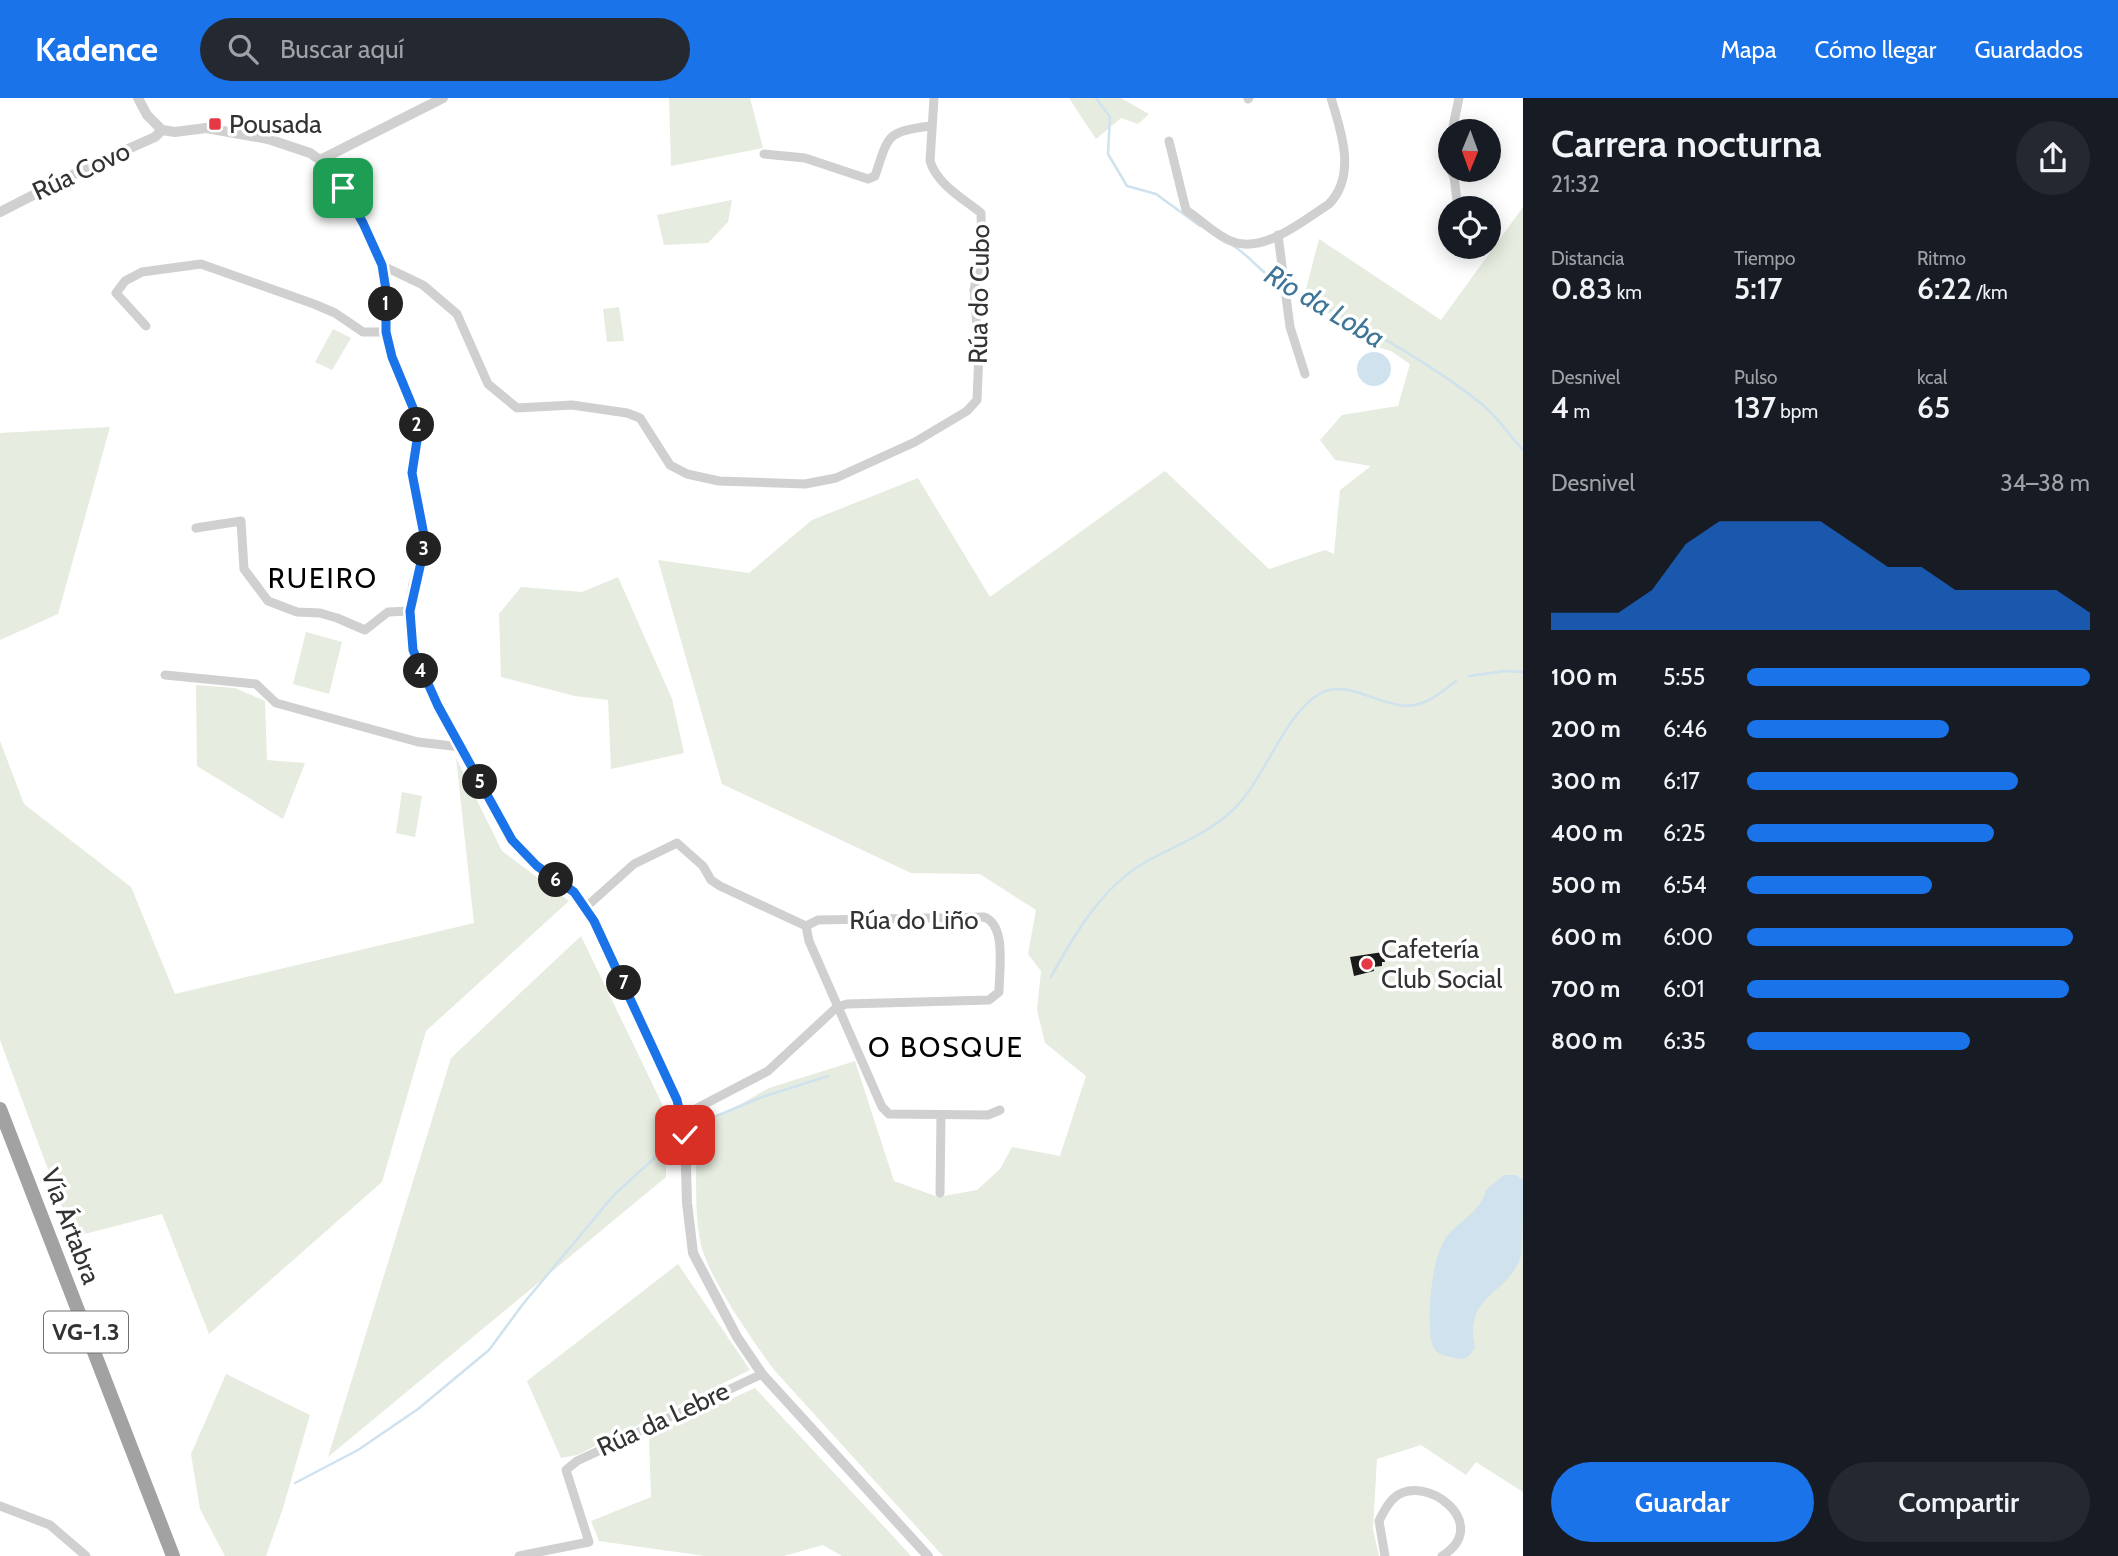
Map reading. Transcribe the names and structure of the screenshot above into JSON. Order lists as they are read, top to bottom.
{
  "streets": {
    "highway": ["Vía Ártabra", "VG-1.3"],
    "street": [
      "Rúa Covo",
      "Rúa do Cubo",
      "Rúa do Liño",
      "Rúa da Lebre"
    ]
  },
  "districts": ["RUEIRO", "O BOSQUE"],
  "water": ["Río da Loba"],
  "places": {
    "transit": ["Pousada"],
    "other": ["Cafetería Club Social"]
  },
  "north": "bottom",
  "page": {
    "header": "Kadence",
    "search": "Buscar aquí",
    "nav": ["Mapa", "Cómo llegar", "Guardados"],
    "heading": ["Carrera nocturna", "21:32"],
    "stats": [
      ["Distancia", "0.83 km"],
      ["Tiempo", "5:17"],
      ["Ritmo", "6:22 /km"],
      ["Desnivel", "4 m"],
      ["Pulso", "137 bpm"],
      ["kcal", "65"]
    ],
    "pins": [
      "1",
      "2",
      "3",
      "4",
      "5",
      "6",
      "7"
    ],
    "chart": ["Desnivel", "34–38 m"],
    "list": [
      {
        "name": "100 m",
        "note": "5:55"
      },
      {
        "name": "200 m",
        "note": "6:46"
      },
      {
        "name": "300 m",
        "note": "6:17"
      },
      {
        "name": "400 m",
        "note": "6:25"
      },
      {
        "name": "500 m",
        "note": "6:54"
      },
      {
        "name": "600 m",
        "note": "6:00"
      },
      {
        "name": "700 m",
        "note": "6:01"
      },
      {
        "name": "800 m",
        "note": "6:35"
      }
    ],
    "buttons": ["Guardar", "Compartir"]
  }
}
